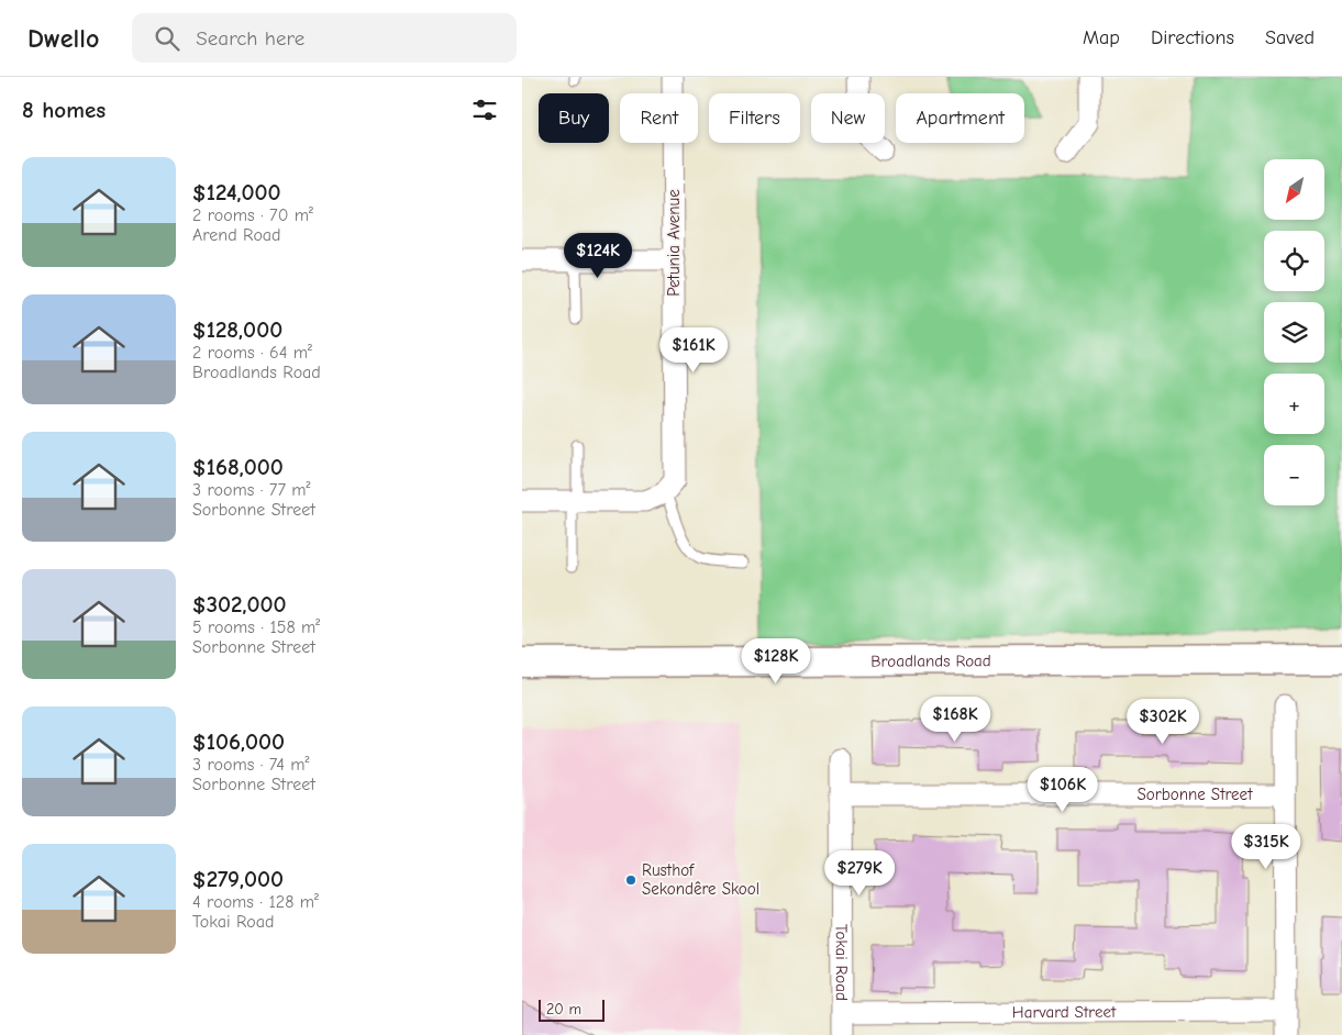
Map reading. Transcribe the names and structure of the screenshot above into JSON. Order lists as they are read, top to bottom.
{
  "streets": {
    "main road": ["Broadlands Road"],
    "street": [
      "Petunia Avenue",
      "Sorbonne Street",
      "Tokai Road",
      "Harvard Street"
    ]
  },
  "crossings": [
    ["Sorbonne Street", "Tokai Road"],
    ["Tokai Road", "Harvard Street"]
  ],
  "places": ["Rusthof Sekondêre Skool"],
  "scale_bar": "20 m",
  "north": "bottom left",
  "page": {
    "header": "Dwello",
    "search": "Search here",
    "nav": ["Map", "Directions", "Saved"],
    "heading": "8 homes",
    "chip": [
      "Buy",
      "Rent",
      "Filters",
      "New",
      "Apartment"
    ],
    "list": [
      {
        "name": "$124,000",
        "note": "2 rooms · 70 m² · Arend Road"
      },
      {
        "name": "$128,000",
        "note": "2 rooms · 64 m² · Broadlands Road"
      },
      {
        "name": "$168,000",
        "note": "3 rooms · 77 m² · Sorbonne Street"
      },
      {
        "name": "$302,000",
        "note": "5 rooms · 158 m² · Sorbonne Street"
      },
      {
        "name": "$106,000",
        "note": "3 rooms · 74 m² · Sorbonne Street"
      },
      {
        "name": "$279,000",
        "note": "4 rooms · 128 m² · Tokai Road"
      }
    ],
    "map_buttons": ["+", "−"],
    "price": [
      "$124K",
      "$161K",
      "$128K",
      "$168K",
      "$302K",
      "$106K",
      "$315K",
      "$279K"
    ],
    "scale": "20 m"
  }
}
